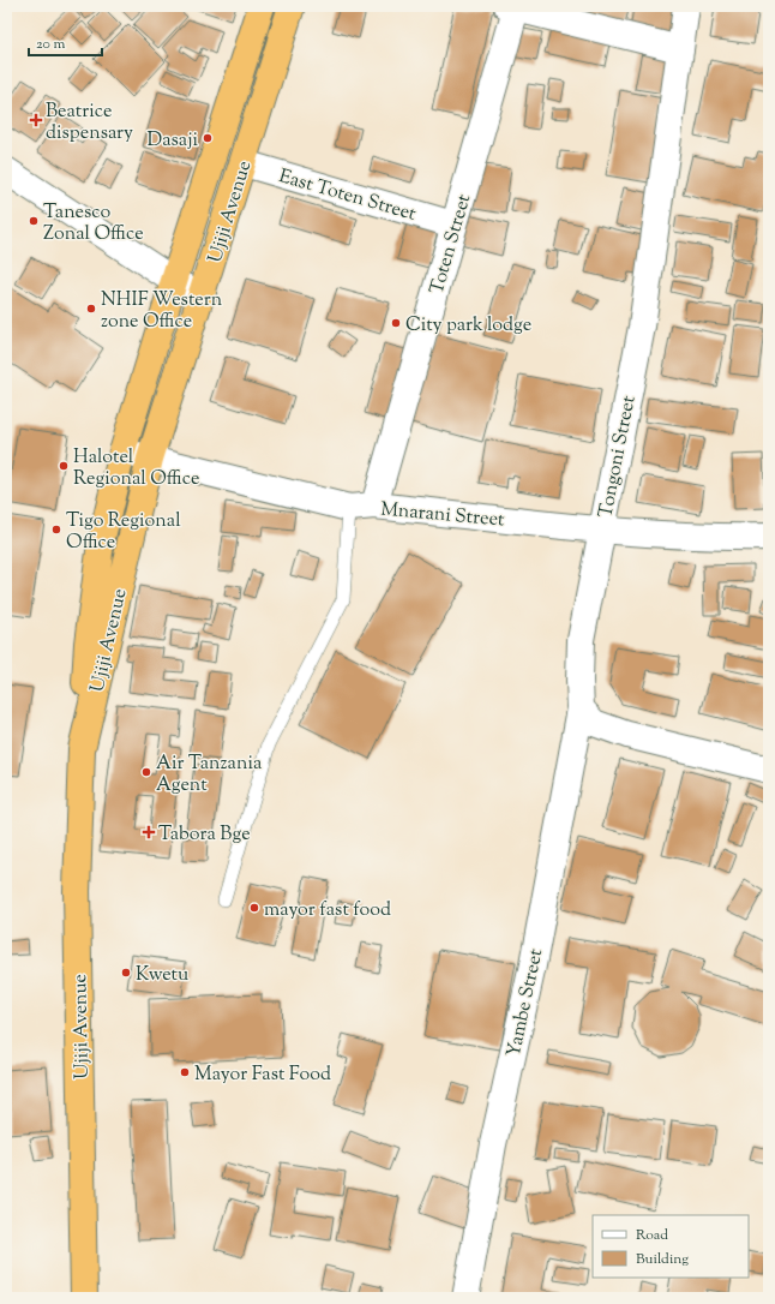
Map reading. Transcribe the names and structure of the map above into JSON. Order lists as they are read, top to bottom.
{
  "streets": {
    "highway": ["Ujiji Avenue"],
    "street": [
      "East Toten Street",
      "Toten Street",
      "Tongoni Street",
      "Mnarani Street",
      "Yambe Street"
    ]
  },
  "crossings": [
    ["East Toten Street", "Ujiji Avenue"],
    ["East Toten Street", "Toten Street"],
    ["Ujiji Avenue", "Mnarani Street"],
    ["Toten Street", "Mnarani Street"],
    ["Tongoni Street", "Mnarani Street"],
    ["Tongoni Street", "Yambe Street"]
  ],
  "places": {
    "health": ["Beatrice dispensary", "Tabora Bge"],
    "other": [
      "Dasaji",
      "Tanesco Zonal Office",
      "NHIF Western zone Office",
      "City park lodge",
      "Halotel Regional Office",
      "Tigo Regional Office",
      "Air Tanzania Agent",
      "mayor fast food",
      "Kwetu",
      "Mayor Fast Food"
    ]
  },
  "legend": ["Road", "Building"],
  "scale_bar": "20 m"
}
